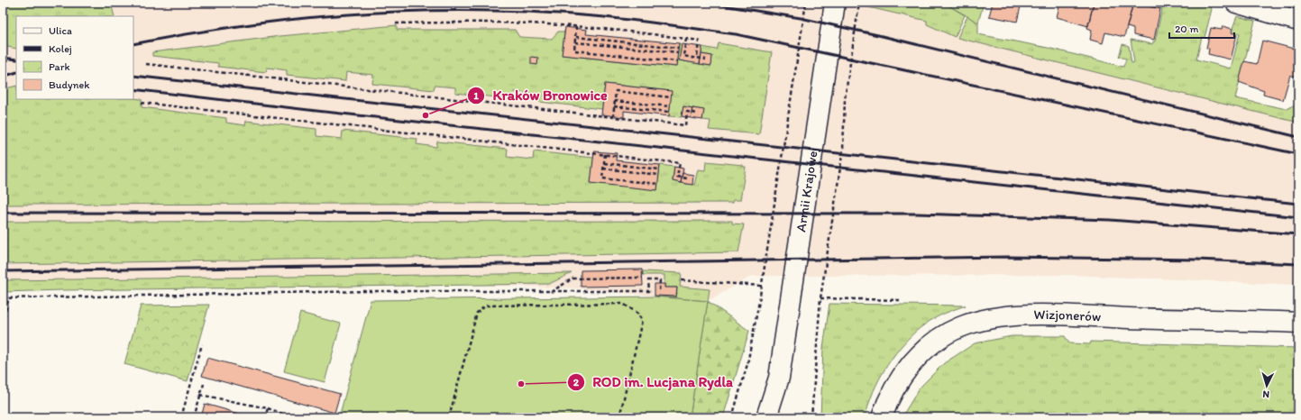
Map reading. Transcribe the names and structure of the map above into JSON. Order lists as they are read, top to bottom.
{
  "streets": {
    "street": ["Armii Krajowej", "Wizjonerów"]
  },
  "places": ["Kraków Bronowice", "ROD im. Lucjana Rydla"],
  "legend": [
    "Ulica",
    "Kolej",
    "Park",
    "Budynek"
  ],
  "scale_bar": "20 m",
  "north": "bottom"
}
